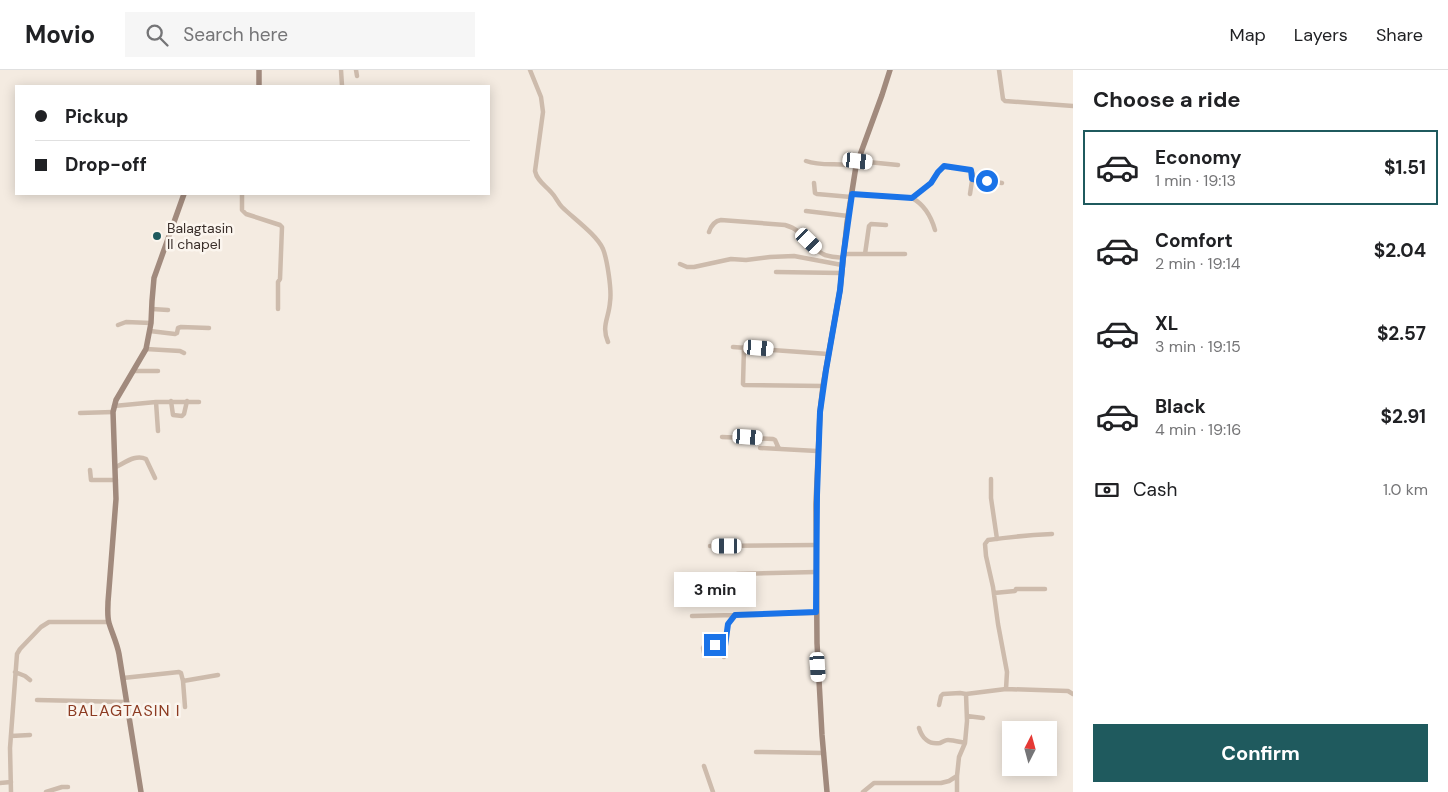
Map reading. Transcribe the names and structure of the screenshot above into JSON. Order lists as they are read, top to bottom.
{
  "districts": ["BALAGTASIN I"],
  "places": ["Balagtasin II chapel"],
  "north": "top",
  "page": {
    "header": "Movio",
    "search": "Search here",
    "nav": ["Map", "Layers", "Share"],
    "heading": "Choose a ride",
    "banner": ["Pickup", "Drop-off"],
    "list": [
      {
        "name": "Economy",
        "note": "1 min · 19:13",
        "value": "$1.51"
      },
      {
        "name": "Comfort",
        "note": "2 min · 19:14",
        "value": "$2.04"
      },
      {
        "name": "XL",
        "note": "3 min · 19:15",
        "value": "$2.57"
      },
      {
        "name": "Black",
        "note": "4 min · 19:16",
        "value": "$2.91"
      }
    ],
    "pay": ["Cash", "1.0 km"],
    "bubble": "3 min",
    "buttons": "Confirm"
  }
}
